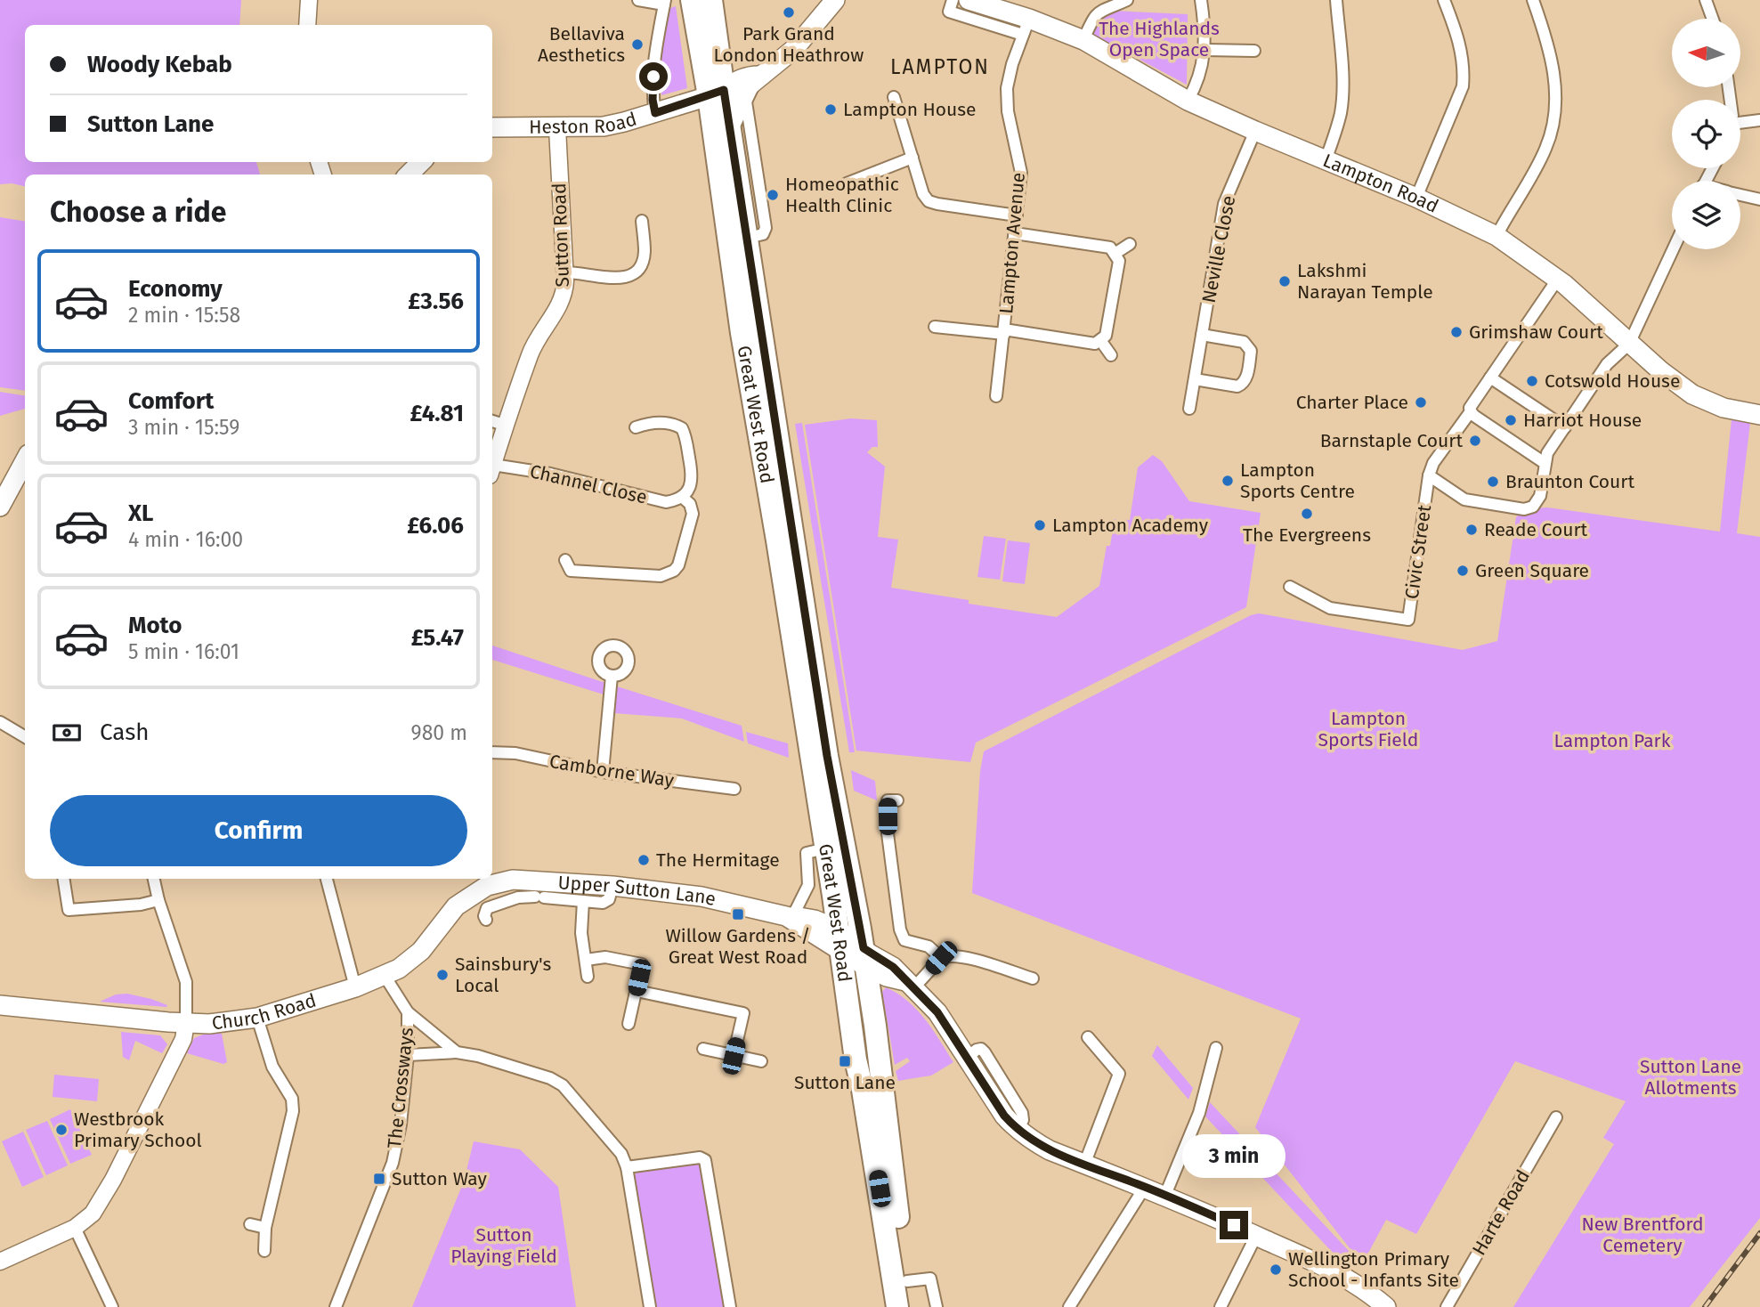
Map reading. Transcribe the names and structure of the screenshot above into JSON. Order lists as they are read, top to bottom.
{
  "streets": {
    "highway": ["Great West Road"],
    "main road": [
      "Heston Road",
      "Lampton Road",
      "Upper Sutton Lane",
      "Church Road"
    ],
    "street": [
      "Sutton Road",
      "Lampton Avenue",
      "Neville Close",
      "Channel Close",
      "Civic Street",
      "Camborne Way",
      "The Crossways",
      "Harte Road"
    ]
  },
  "crossings": [
    ["Heston Road", "Sutton Road"],
    ["Heston Road", "Great West Road"],
    ["Lampton Road", "Lampton Avenue"],
    ["Lampton Road", "Neville Close"],
    ["Lampton Road", "Civic Street"],
    ["Great West Road", "Upper Sutton Lane"],
    ["Upper Sutton Lane", "Church Road"],
    ["Church Road", "The Crossways"]
  ],
  "districts": ["LAMPTON"],
  "parks": [
    "The Highlands Open Space",
    "Lampton Sports Field",
    "Lampton Park",
    "Sutton Lane Allotments",
    "New Brentford Cemetery",
    "Sutton Playing Field"
  ],
  "places": {
    "other": [
      "Park Grand London Heathrow",
      "Bellaviva Aesthetics",
      "Lampton House",
      "Homeopathic Health Clinic",
      "Lakshmi Narayan Temple",
      "Grimshaw Court",
      "Cotswold House",
      "Charter Place",
      "Harriot House",
      "Barnstaple Court",
      "Lampton Sports Centre",
      "Braunton Court",
      "The Evergreens",
      "Lampton Academy",
      "Reade Court",
      "Green Square",
      "The Hermitage",
      "Sainsbury's Local",
      "Westbrook Primary School",
      "Wellington Primary School - Infants Site"
    ],
    "transit": ["Willow Gardens / Great West Road", "Sutton Lane", "Sutton Way"]
  },
  "north": "left",
  "page": {
    "banner": ["Woody Kebab", "Sutton Lane"],
    "heading": "Choose a ride",
    "list": [
      {
        "name": "Economy",
        "note": "2 min · 15:58",
        "value": "£3.56"
      },
      {
        "name": "Comfort",
        "note": "3 min · 15:59",
        "value": "£4.81"
      },
      {
        "name": "XL",
        "note": "4 min · 16:00",
        "value": "£6.06"
      },
      {
        "name": "Moto",
        "note": "5 min · 16:01",
        "value": "£5.47"
      }
    ],
    "pay": ["Cash", "980 m"],
    "buttons": "Confirm",
    "bubble": "3 min"
  }
}
